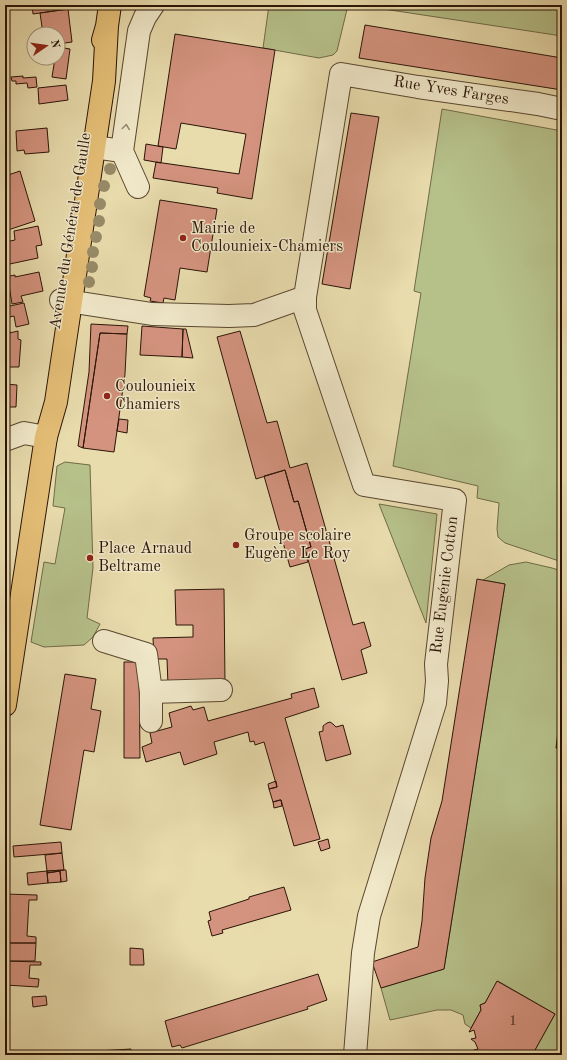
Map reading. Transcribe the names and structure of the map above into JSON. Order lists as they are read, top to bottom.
{
  "streets": {
    "main road": ["Avenue du Général de Gaulle"],
    "street": ["Rue Yves Farges", "Rue Eugénie Cotton"]
  },
  "crossings": [
    ["Rue Yves Farges", "Rue Eugénie Cotton"]
  ],
  "places": [
    "Mairie de Coulounieix-Chamiers",
    "Coulounieix Chamiers",
    "Groupe scolaire Eugène Le Roy",
    "Place Arnaud Beltrame"
  ],
  "house_numbers": ["1"],
  "north": "right"
}
